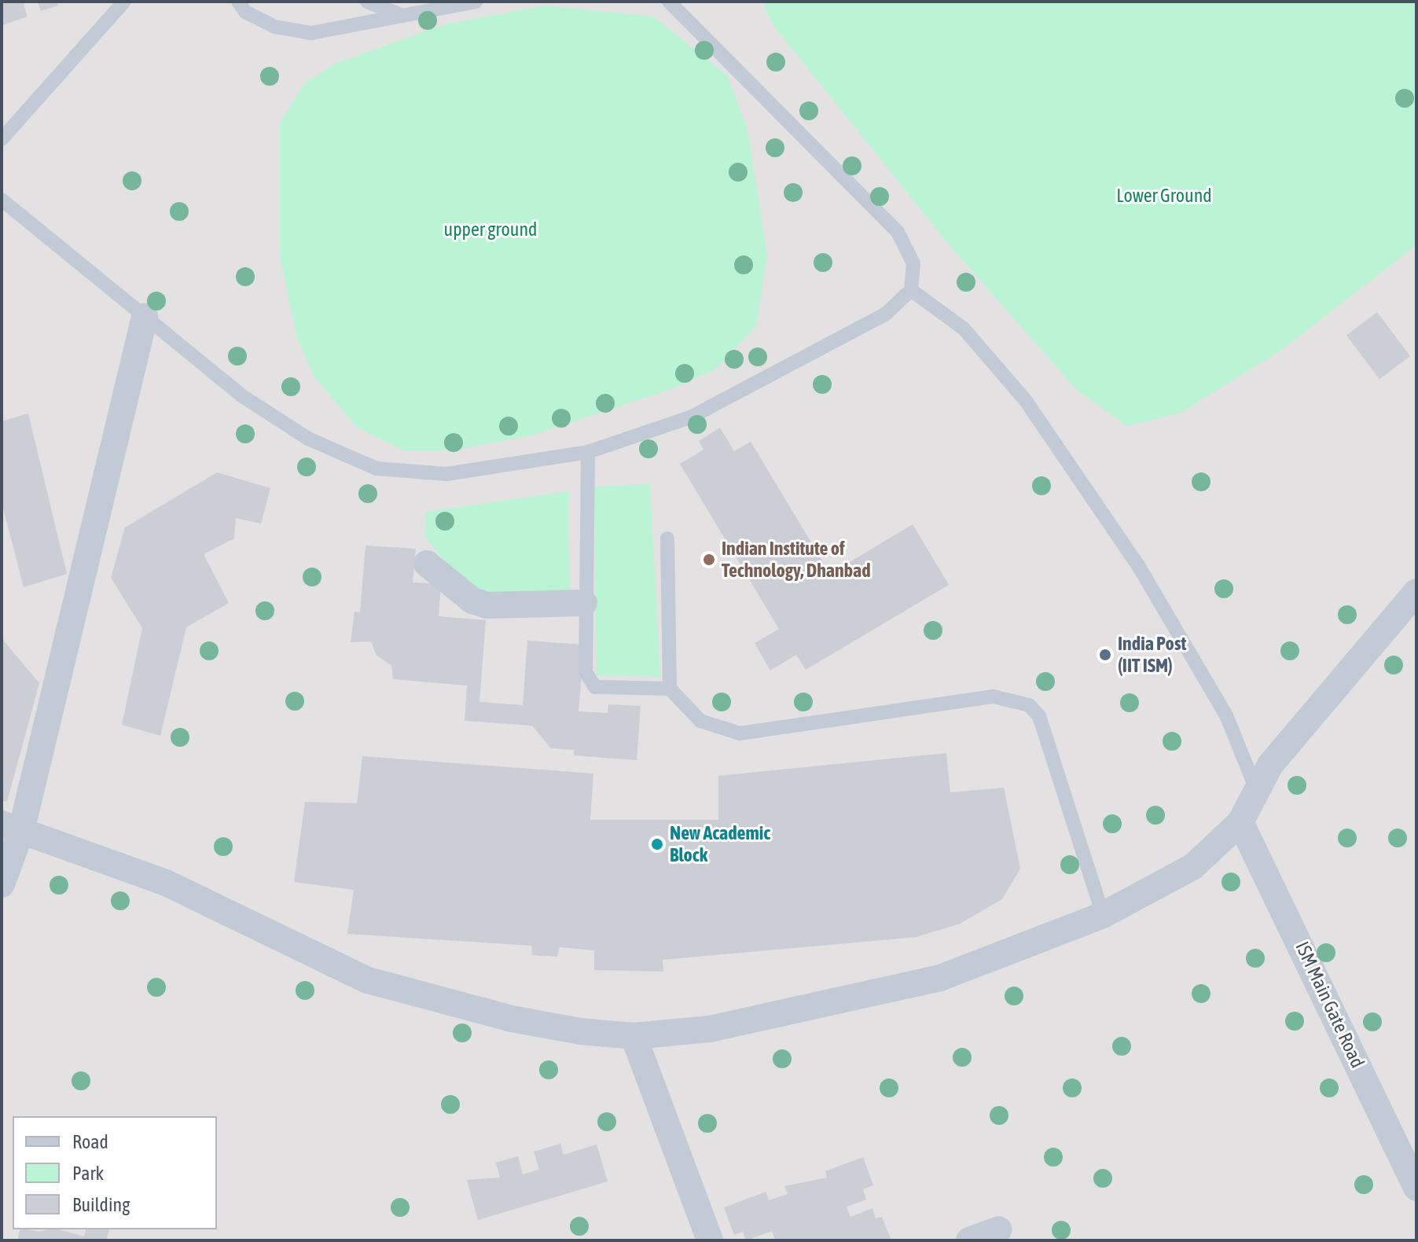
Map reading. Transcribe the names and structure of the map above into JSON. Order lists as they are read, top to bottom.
{
  "streets": {
    "street": ["ISM Main Gate Road"]
  },
  "parks": ["Lower Ground", "upper ground"],
  "places": ["Indian Institute of Technology, Dhanbad", "India Post (IIT ISM)", "New Academic Block"],
  "legend": ["Road", "Park", "Building"]
}
